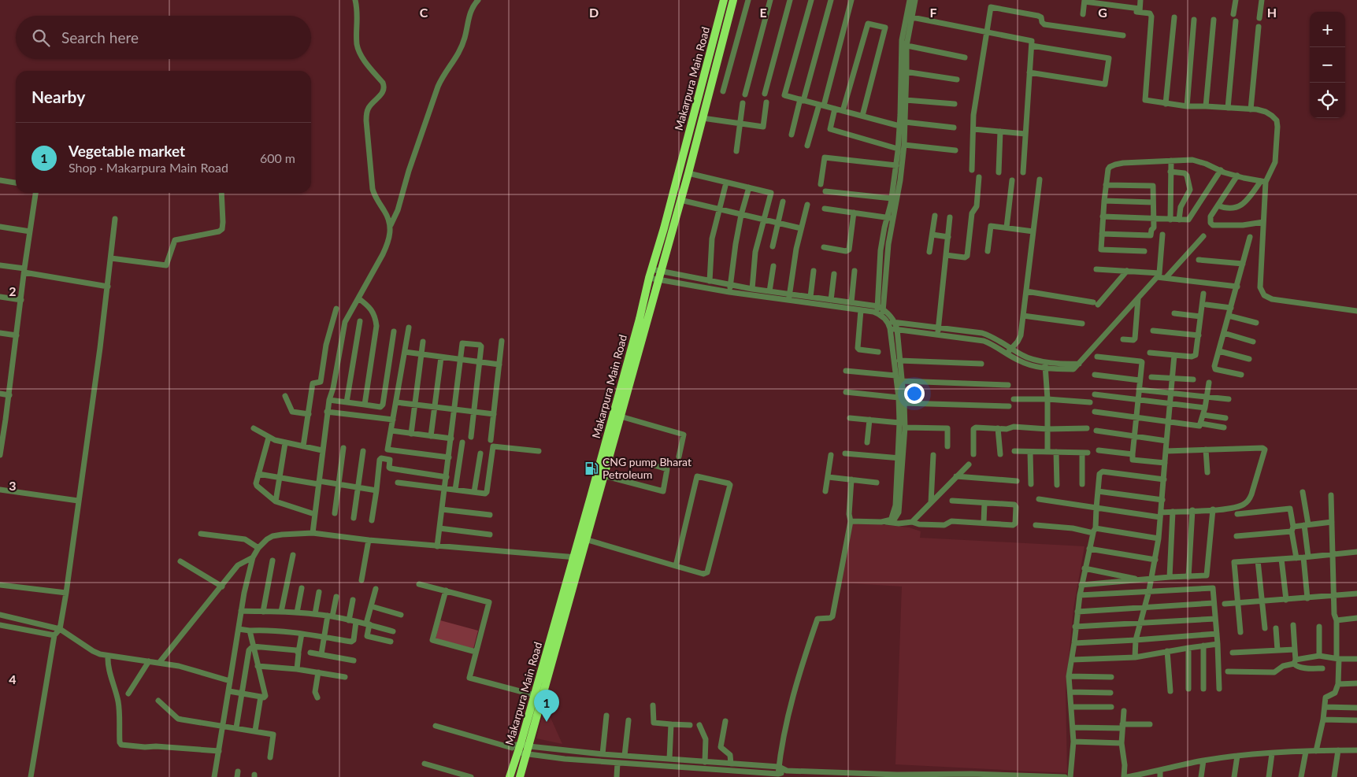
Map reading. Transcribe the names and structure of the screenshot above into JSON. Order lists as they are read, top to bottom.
{
  "streets": {
    "highway": ["Makarpura Main Road"]
  },
  "places": {
    "fuel station": ["CNG pump Bharat Petroleum"]
  },
  "page": {
    "map_buttons": ["+", "−"],
    "search": "Search here",
    "heading": "Nearby",
    "list": [
      {
        "mark": "1",
        "name": "Vegetable market",
        "note": "Shop · Makarpura Main Road",
        "value": "600 m"
      }
    ],
    "pins": "1"
  },
  "grid": {
    "columns": [
      "C",
      "D",
      "E",
      "F",
      "G",
      "H"
    ],
    "rows": ["2", "3", "4"]
  }
}
